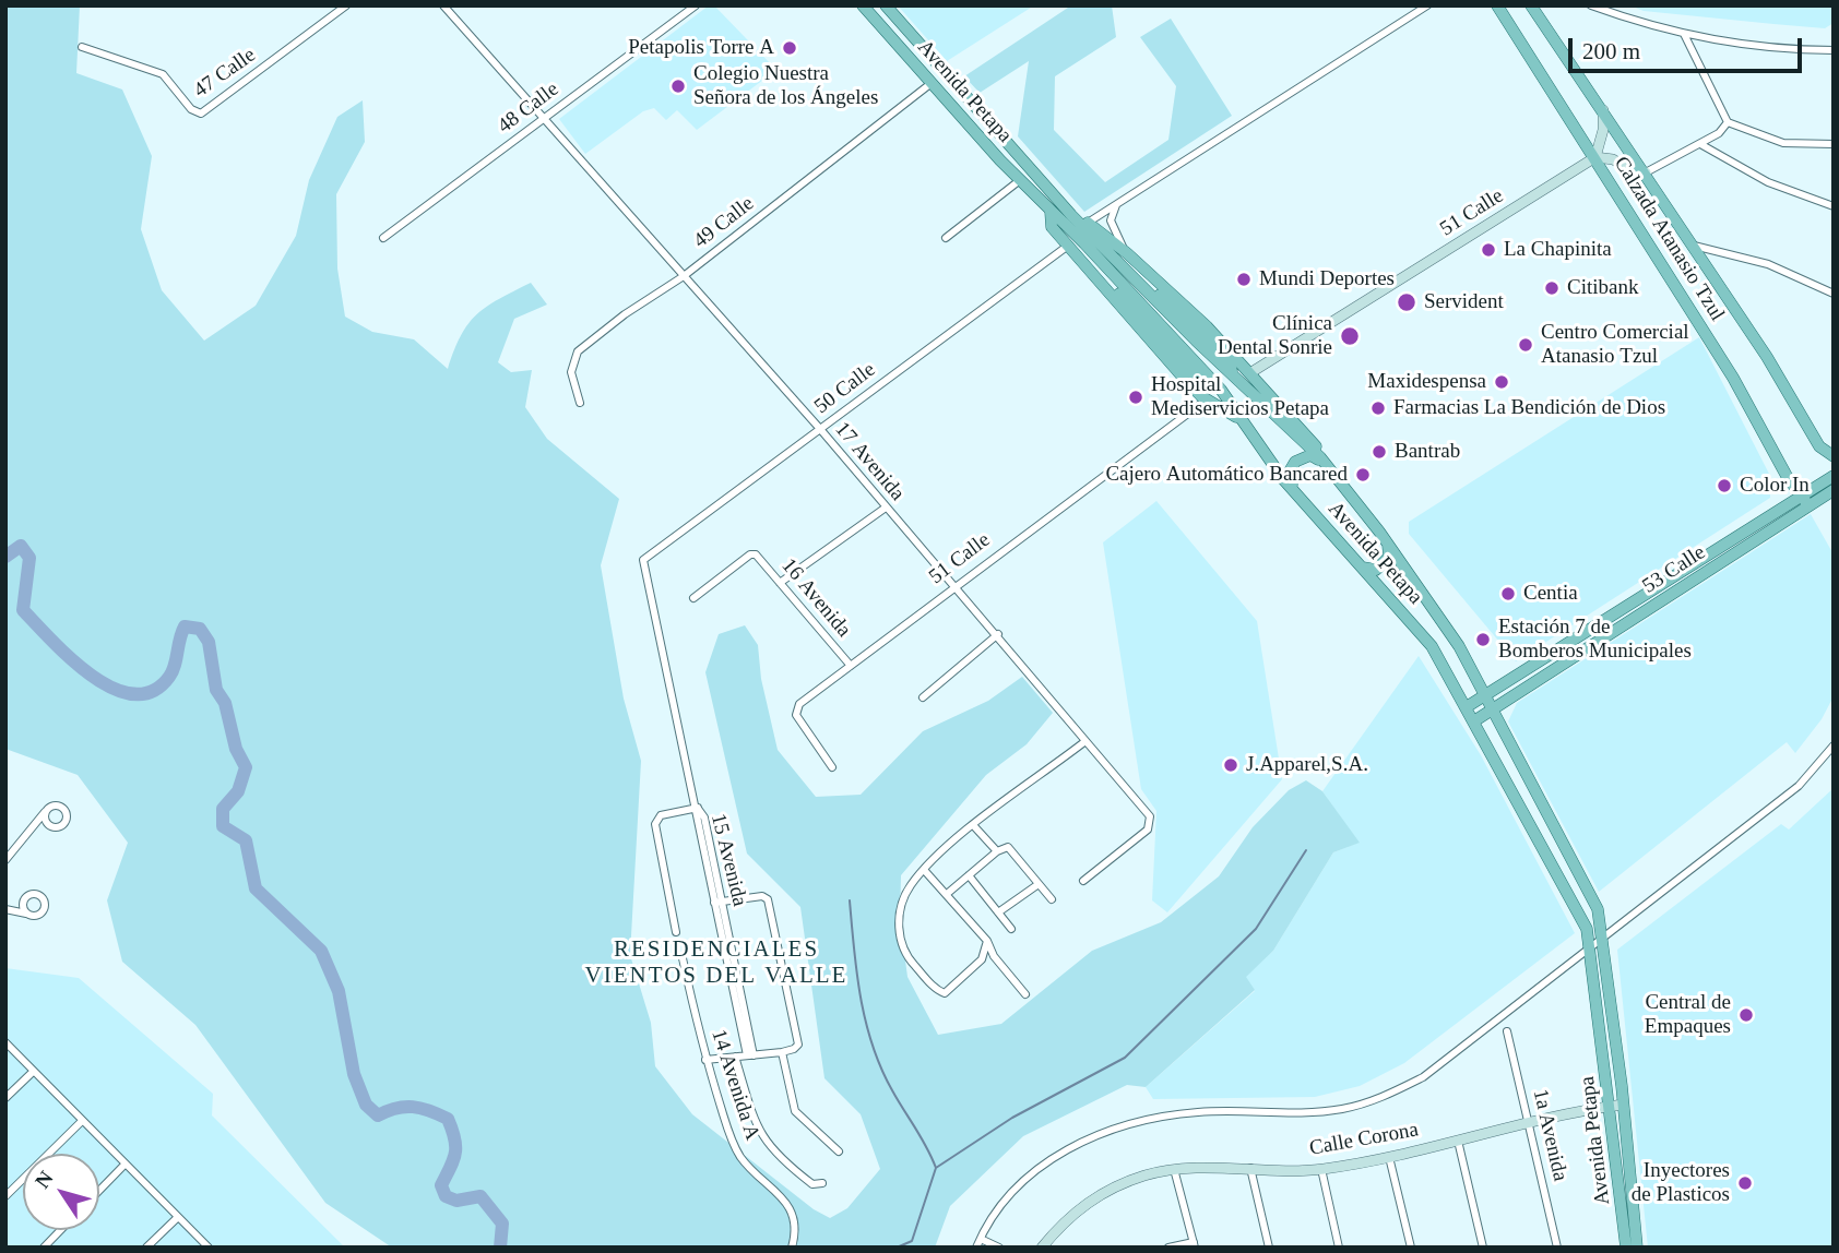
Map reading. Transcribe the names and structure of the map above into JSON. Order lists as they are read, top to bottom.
{
  "streets": {
    "main road": ["Avenida Petapa", "Calzada Atanasio Tzul", "53 Calle"],
    "street": [
      "47 Calle",
      "48 Calle",
      "51 Calle",
      "49 Calle",
      "50 Calle",
      "17 Avenida",
      "16 Avenida",
      "15 Avenida",
      "14 Avenida A",
      "1a Avenida",
      "Calle Corona"
    ]
  },
  "crossings": [
    ["Avenida Petapa", "49 Calle"],
    ["Avenida Petapa", "53 Calle"],
    ["Avenida Petapa", "Calle Corona"],
    ["48 Calle", "17 Avenida"],
    ["51 Calle", "Calzada Atanasio Tzul"],
    ["51 Calle", "17 Avenida"],
    ["51 Calle", "16 Avenida"],
    ["49 Calle", "17 Avenida"],
    ["Calzada Atanasio Tzul", "53 Calle"],
    ["50 Calle", "17 Avenida"],
    ["50 Calle", "15 Avenida"],
    ["1a Avenida", "Calle Corona"]
  ],
  "districts": ["RESIDENCIALES VIENTOS DEL VALLE"],
  "places": [
    "Petapolis Torre A",
    "Colegio Nuestra Señora de los Ángeles",
    "La Chapinita",
    "Mundi Deportes",
    "Citibank",
    "Servident",
    "Clínica Dental Sonrie",
    "Centro Comercial Atanasio Tzul",
    "Maxidespensa",
    "Hospital Mediservicios Petapa",
    "Farmacias La Bendición de Dios",
    "Bantrab",
    "Cajero Automático Bancared",
    "Color In",
    "Centia",
    "Estación 7 de Bomberos Municipales",
    "J.Apparel,S.A.",
    "Central de Empaques",
    "Inyectores de Plasticos"
  ],
  "scale_bar": "200 m",
  "north": "top left"
}
